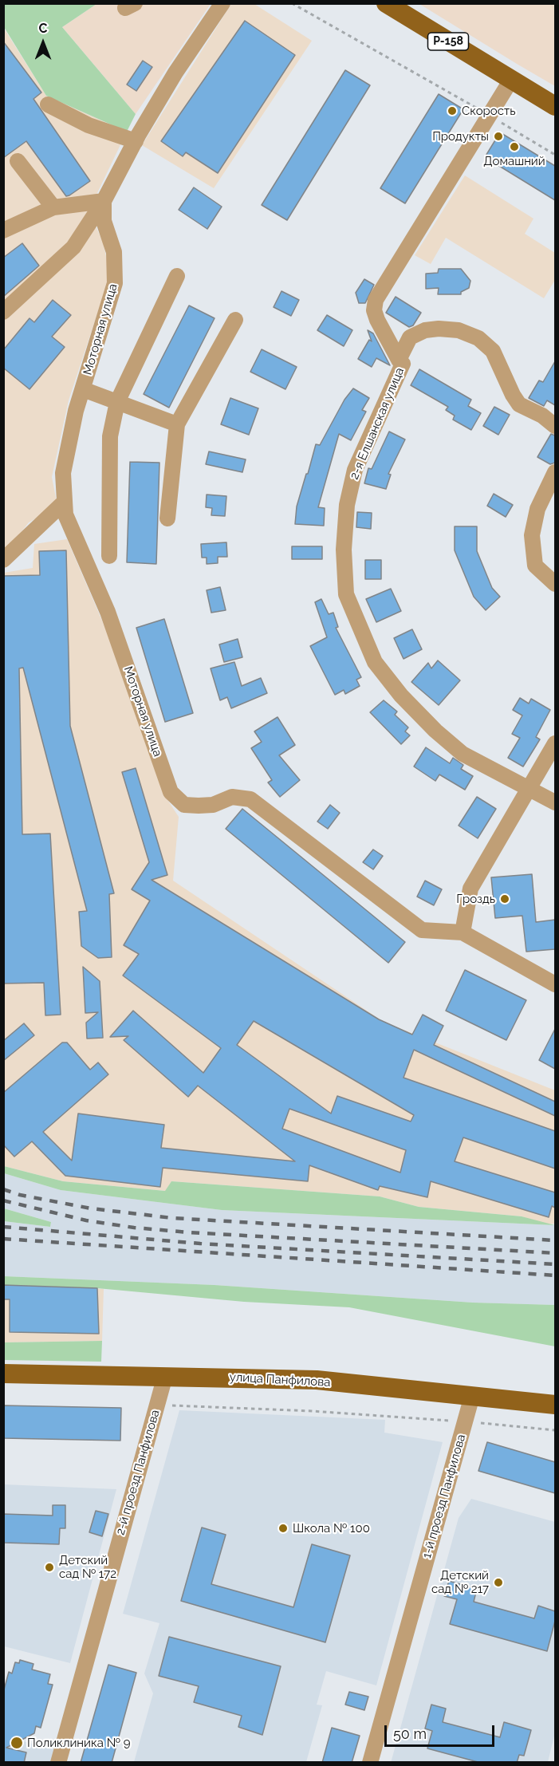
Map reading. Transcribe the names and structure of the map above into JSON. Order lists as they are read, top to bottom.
{
  "streets": {
    "main road": ["Р-158", "улица Панфилова"],
    "street": [
      "Моторная улица",
      "2-я Елшанская улица",
      "2-й проезд Панфилова",
      "1-й проезд Панфилова"
    ]
  },
  "crossings": [
    ["Р-158", "2-я Елшанская улица"],
    ["улица Панфилова", "2-й проезд Панфилова"],
    ["улица Панфилова", "1-й проезд Панфилова"]
  ],
  "places": [
    "Скорость",
    "Продукты",
    "Домашний",
    "Гроздь",
    "Школа № 100",
    "Детский сад № 172",
    "Детский сад № 217",
    "Поликлиника № 9"
  ],
  "scale_bar": "50 m",
  "north": "top"
}
